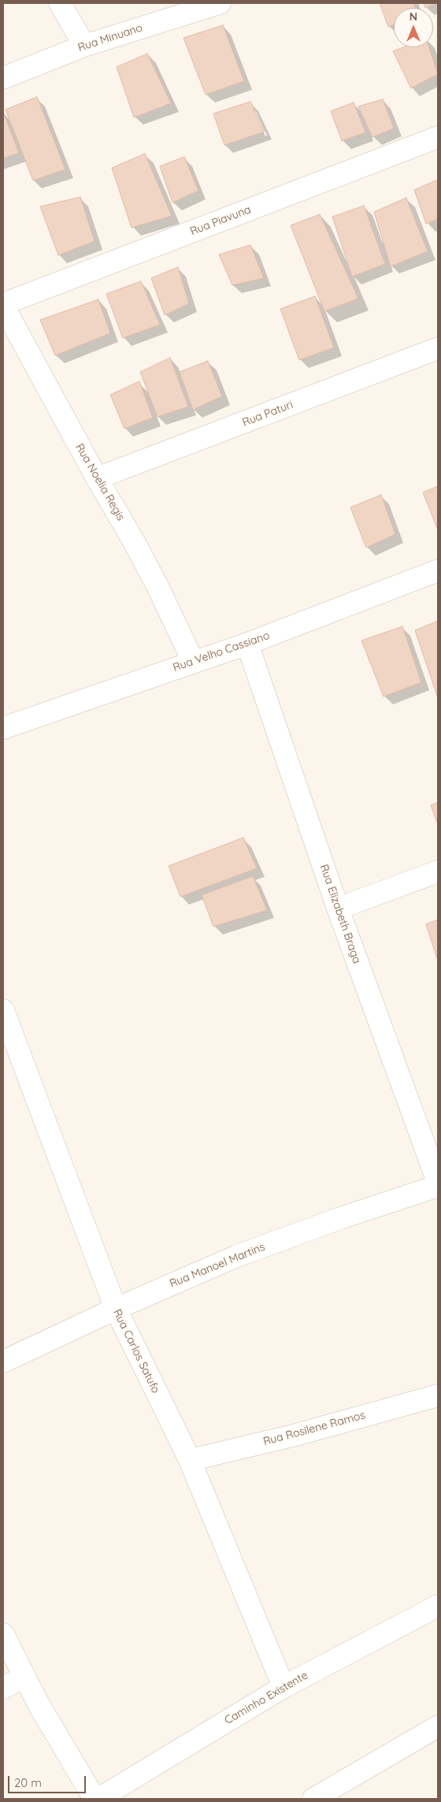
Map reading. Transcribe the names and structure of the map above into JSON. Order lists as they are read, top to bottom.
{
  "streets": {
    "street": [
      "Rua Minuano",
      "Rua Piavuna",
      "Rua Paturi",
      "Rua Noelia Regis",
      "Rua Velho Cassiano",
      "Rua Elizabeth Braga",
      "Rua Manoel Martins",
      "Rua Carlos Satufo",
      "Rua Rosilene Ramos",
      "Caminho Existente"
    ]
  },
  "crossings": [
    ["Rua Piavuna", "Rua Noelia Regis"],
    ["Rua Paturi", "Rua Noelia Regis"],
    ["Rua Noelia Regis", "Rua Velho Cassiano"],
    ["Rua Velho Cassiano", "Rua Elizabeth Braga"],
    ["Rua Manoel Martins", "Rua Carlos Satufo"],
    ["Rua Carlos Satufo", "Rua Rosilene Ramos"],
    ["Rua Carlos Satufo", "Caminho Existente"]
  ],
  "scale_bar": "20 m",
  "north": "top"
}
